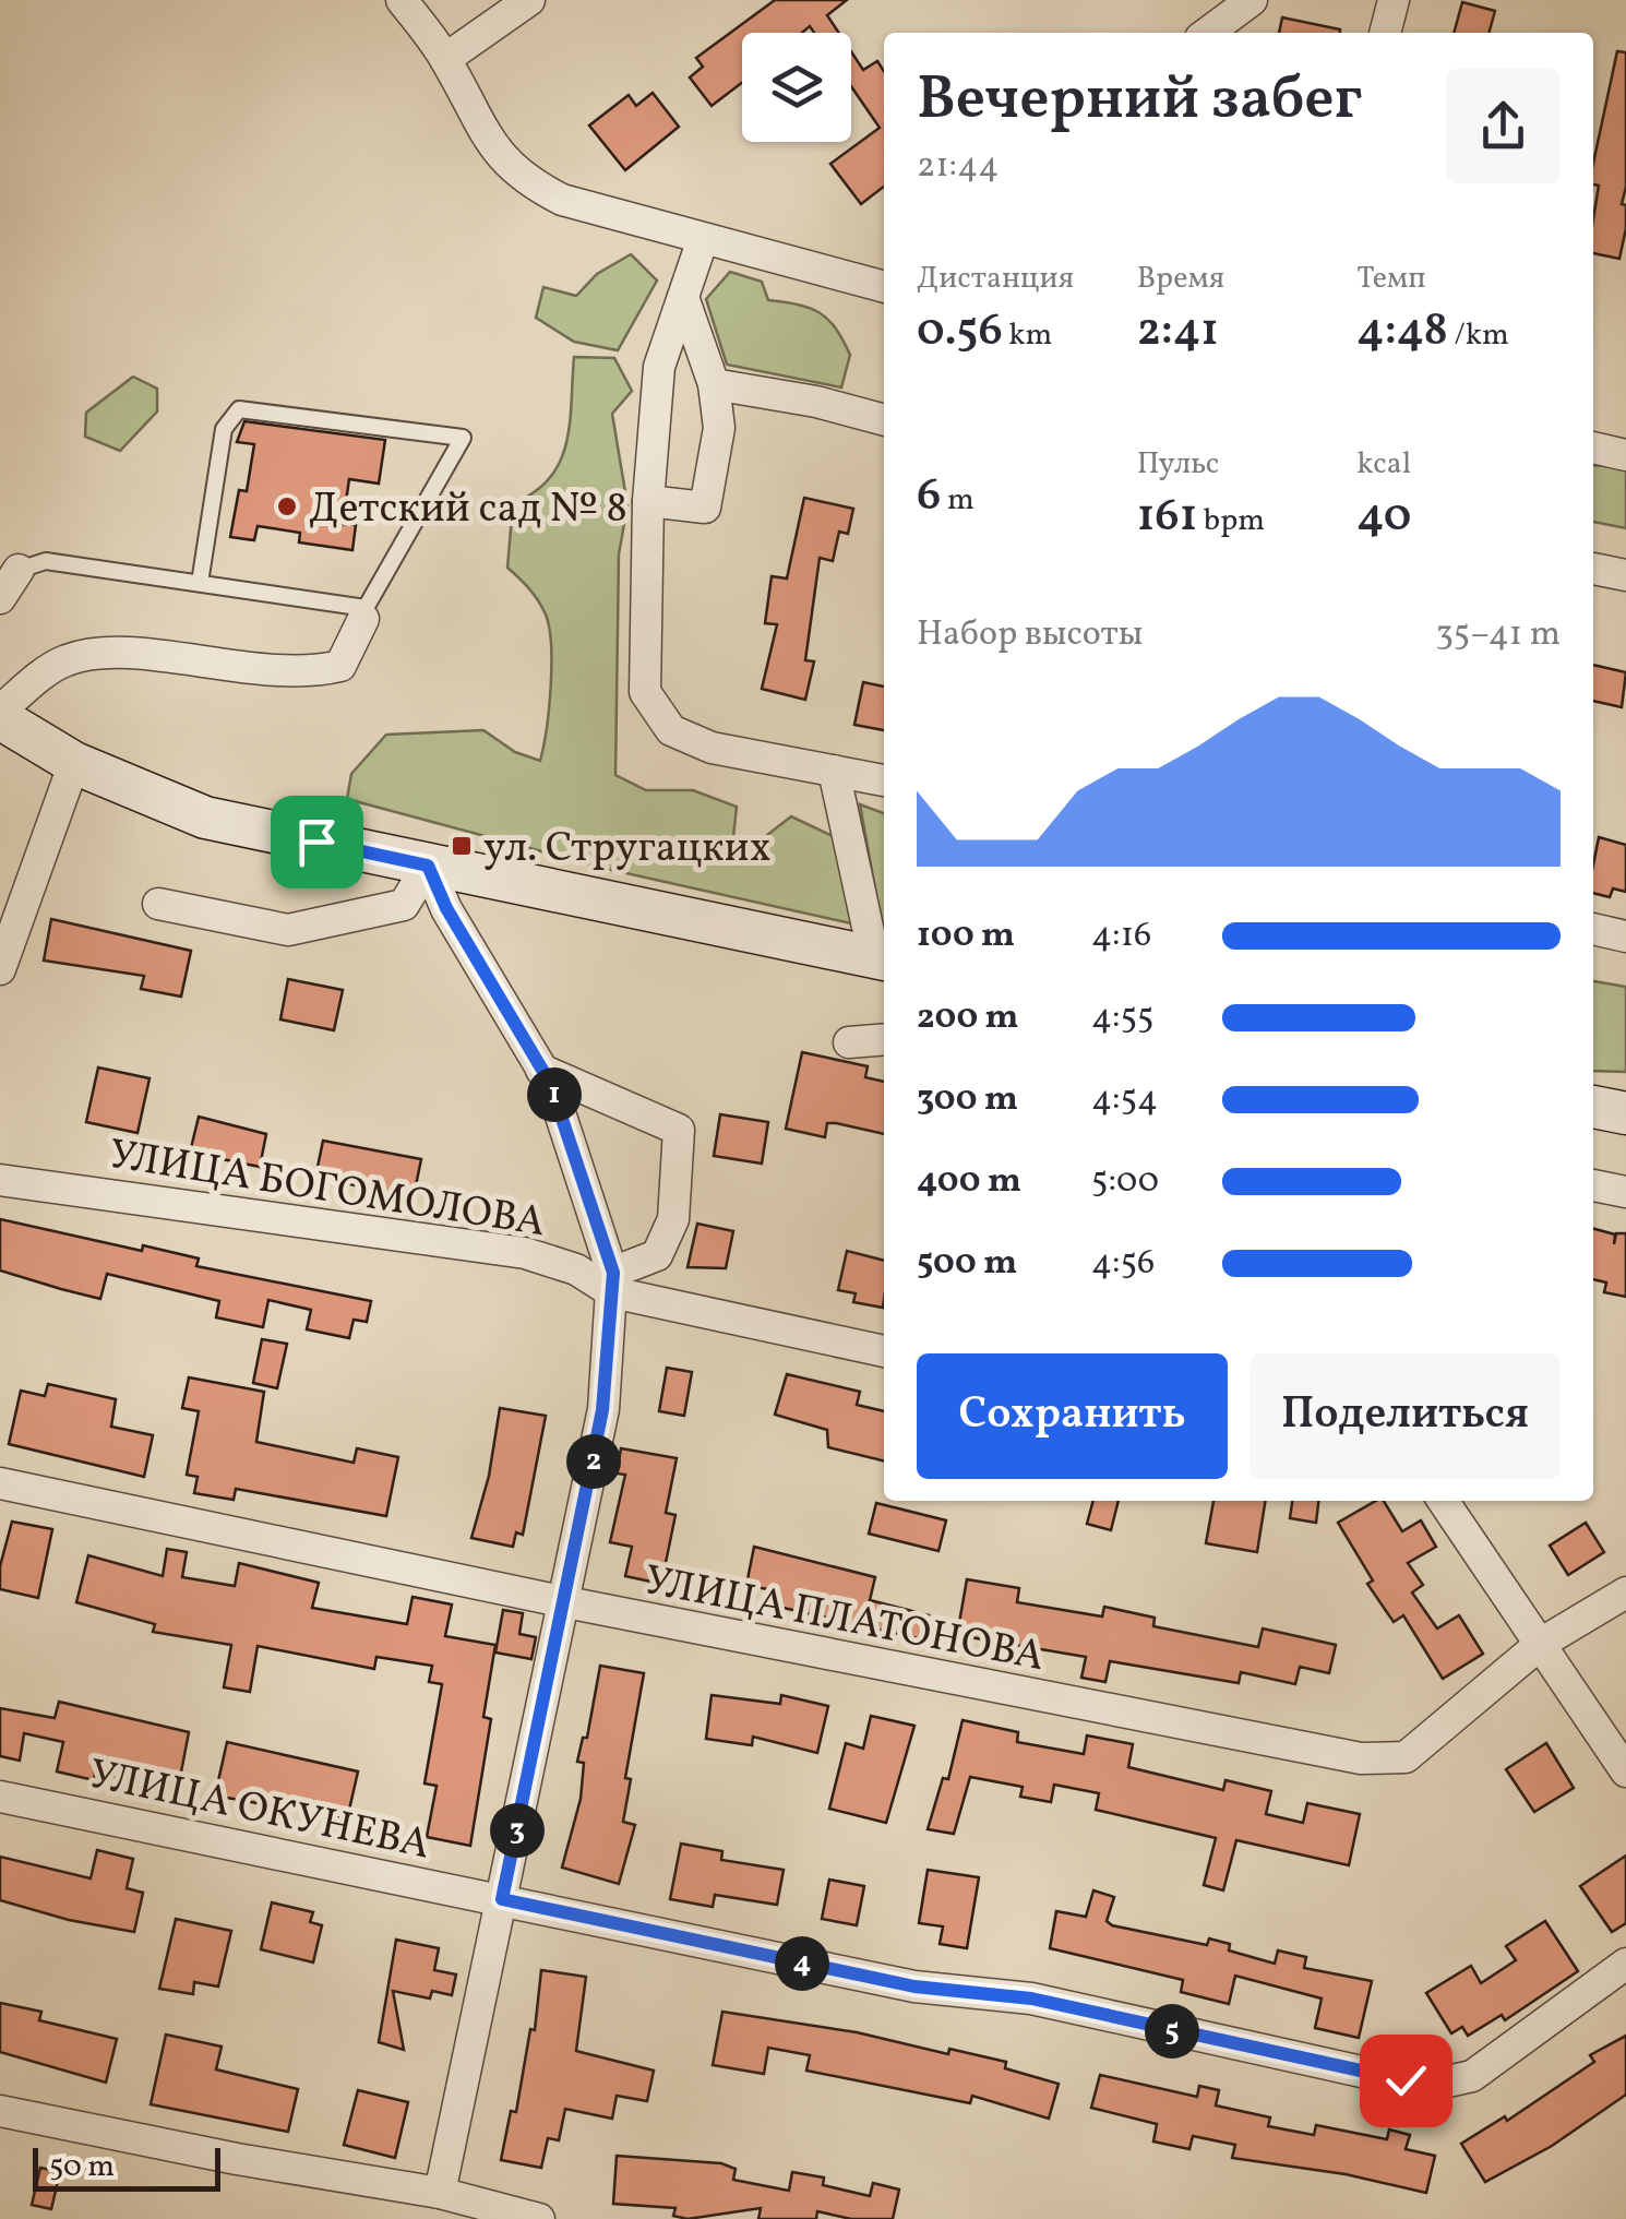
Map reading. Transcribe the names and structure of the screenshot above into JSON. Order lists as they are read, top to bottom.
{
  "streets": {
    "street": ["УЛИЦА БОГОМОЛОВА", "УЛИЦА ПЛАТОНОВА", "УЛИЦА ОКУНЕВА"]
  },
  "places": {
    "other": ["Детский сад № 8"],
    "transit": ["ул. Стругацких"]
  },
  "scale_bar": "50 m",
  "page": {
    "heading": ["Вечерний забег", "21:44"],
    "stats": [
      ["Дистанция", "0.56 km"],
      ["Время", "2:41"],
      ["Темп", "4:48 /km"],
      ["6 m"],
      ["Пульс", "161 bpm"],
      ["kcal", "40"]
    ],
    "chart": ["Набор высоты", "35–41 m"],
    "list": [
      {
        "name": "100 m",
        "note": "4:16"
      },
      {
        "name": "200 m",
        "note": "4:55"
      },
      {
        "name": "300 m",
        "note": "4:54"
      },
      {
        "name": "400 m",
        "note": "5:00"
      },
      {
        "name": "500 m",
        "note": "4:56"
      }
    ],
    "pins": [
      "1",
      "2",
      "3",
      "4",
      "5"
    ],
    "buttons": ["Сохранить", "Поделиться"],
    "scale": "50 m"
  }
}
